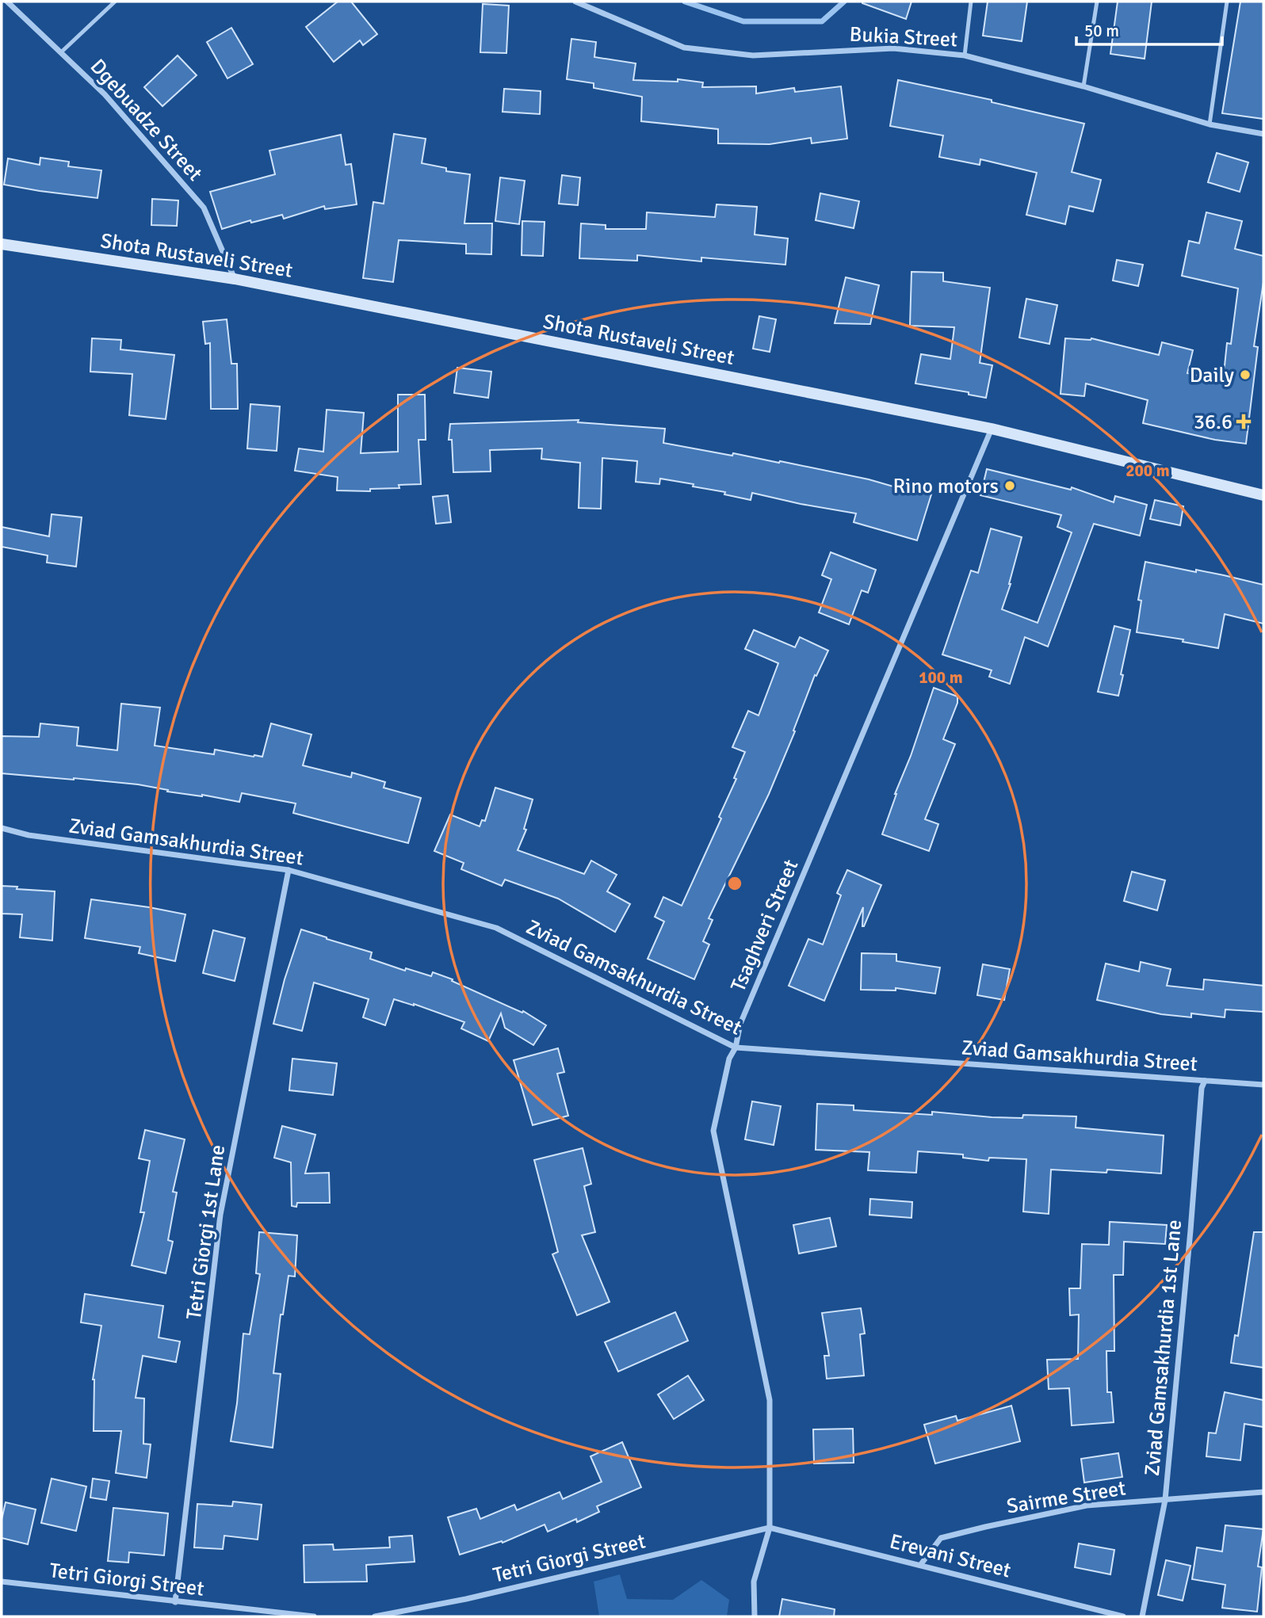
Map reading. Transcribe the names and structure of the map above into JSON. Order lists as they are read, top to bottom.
{
  "streets": {
    "main road": ["Shota Rustaveli Street"],
    "street": [
      "Bukia Street",
      "Dgebuadze Street",
      "Zviad Gamsakhurdia Street",
      "Tsaghveri Street",
      "Tetri Giorgi 1st Lane",
      "Zviad Gamsakhurdia 1st Lane",
      "Sairme Street",
      "Erevani Street",
      "Tetri Giorgi Street"
    ]
  },
  "crossings": [
    ["Dgebuadze Street", "Shota Rustaveli Street"],
    ["Shota Rustaveli Street", "Tsaghveri Street"],
    ["Zviad Gamsakhurdia Street", "Tsaghveri Street"],
    ["Zviad Gamsakhurdia Street", "Tetri Giorgi 1st Lane"],
    ["Zviad Gamsakhurdia Street", "Zviad Gamsakhurdia 1st Lane"],
    ["Tsaghveri Street", "Erevani Street"],
    ["Tsaghveri Street", "Tetri Giorgi Street"],
    ["Tetri Giorgi 1st Lane", "Tetri Giorgi Street"],
    ["Zviad Gamsakhurdia 1st Lane", "Sairme Street"],
    ["Sairme Street", "Erevani Street"],
    ["Erevani Street", "Tetri Giorgi Street"]
  ],
  "places": {
    "other": ["Daily", "Rino motors"],
    "health": ["36.6"]
  },
  "scale_bar": "50 m",
  "rings": ["200 m", "100 m"]
}
